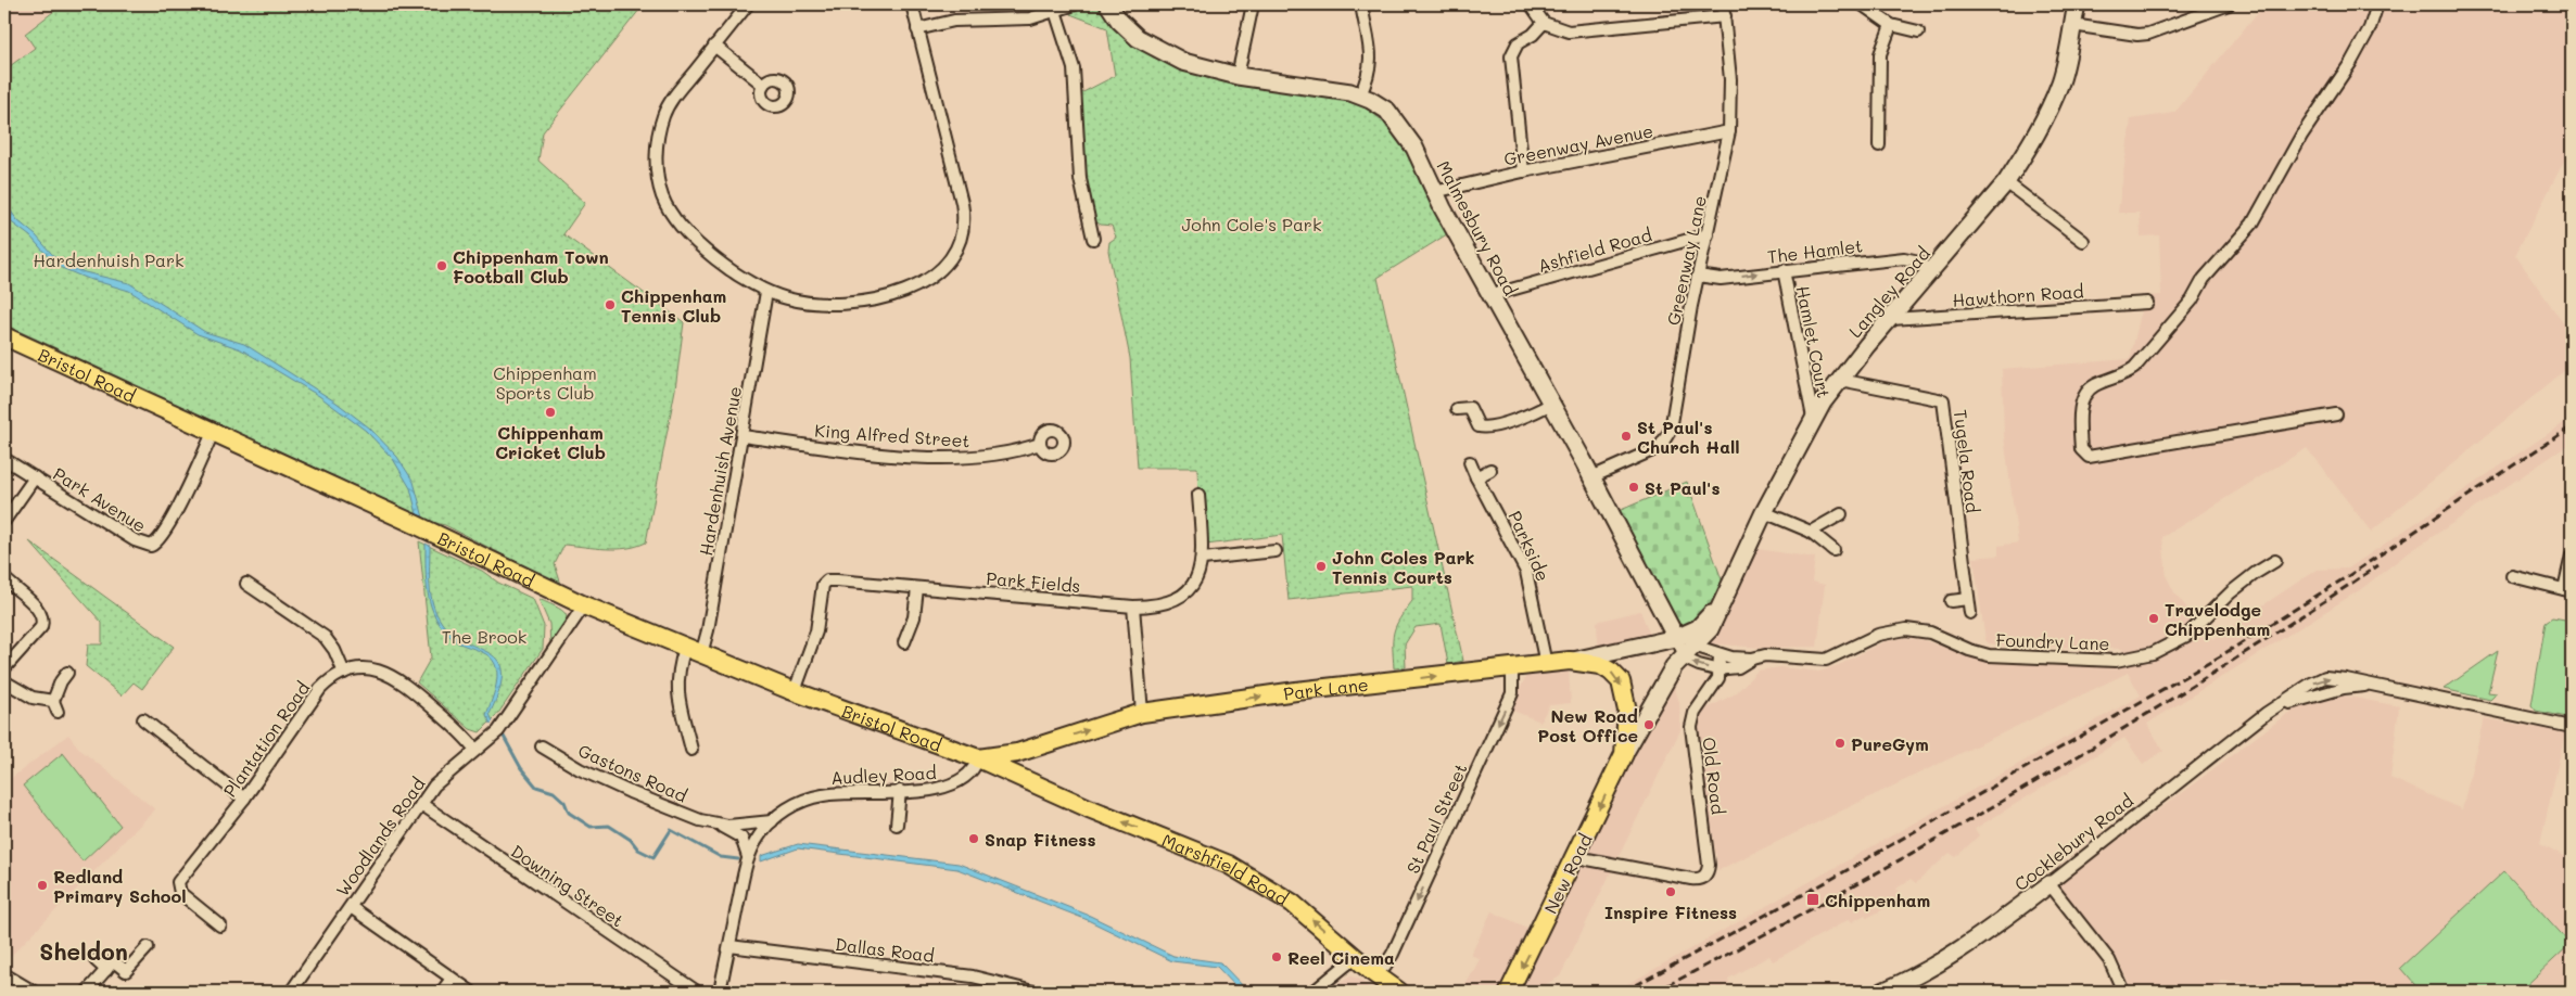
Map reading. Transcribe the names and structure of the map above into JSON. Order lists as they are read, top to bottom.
{
  "streets": {
    "main road": [
      "Malmesbury Road",
      "Langley Road",
      "Bristol Road",
      "Park Lane",
      "Cocklebury Road",
      "Marshfield Road",
      "New Road"
    ],
    "street": [
      "Greenway Avenue",
      "Ashfield Road",
      "The Hamlet",
      "Greenway Lane",
      "Hawthorn Road",
      "Hamlet Court",
      "King Alfred Street",
      "Tugela Road",
      "Hardenhuish Avenue",
      "Park Avenue",
      "Parkside",
      "Park Fields",
      "Foundry Lane",
      "Plantation Road",
      "Gastons Road",
      "Audley Road",
      "Old Road",
      "St Paul Street",
      "Woodlands Road",
      "Downing Street",
      "Dallas Road"
    ]
  },
  "crossings": [
    ["Greenway Avenue", "Malmesbury Road"],
    ["Greenway Avenue", "Greenway Lane"],
    ["Malmesbury Road", "Ashfield Road"],
    ["Malmesbury Road", "Greenway Lane"],
    ["Malmesbury Road", "Langley Road"],
    ["Malmesbury Road", "Park Lane"],
    ["Ashfield Road", "Greenway Lane"],
    ["The Hamlet", "Greenway Lane"],
    ["The Hamlet", "Langley Road"],
    ["The Hamlet", "Hamlet Court"],
    ["Langley Road", "Hawthorn Road"],
    ["Langley Road", "Hamlet Court"],
    ["Langley Road", "Tugela Road"],
    ["Langley Road", "Foundry Lane"],
    ["Langley Road", "Park Lane"],
    ["Langley Road", "New Road"],
    ["Bristol Road", "Hardenhuish Avenue"],
    ["Bristol Road", "Park Avenue"],
    ["Bristol Road", "Park Fields"],
    ["Bristol Road", "Park Lane"],
    ["Bristol Road", "Audley Road"],
    ["Bristol Road", "Woodlands Road"],
    ["Bristol Road", "Marshfield Road"],
    ["King Alfred Street", "Hardenhuish Avenue"],
    ["Parkside", "Park Lane"],
    ["Foundry Lane", "Old Road"],
    ["Foundry Lane", "New Road"],
    ["Park Lane", "Audley Road"],
    ["Park Lane", "St Paul Street"],
    ["Park Lane", "Marshfield Road"],
    ["Park Lane", "New Road"],
    ["Plantation Road", "Woodlands Road"],
    ["Gastons Road", "Audley Road"],
    ["Audley Road", "Marshfield Road"],
    ["Audley Road", "Dallas Road"],
    ["Old Road", "New Road"],
    ["St Paul Street", "Marshfield Road"],
    ["Woodlands Road", "Downing Street"]
  ],
  "one_way": [
    "The Hamlet",
    "Park Lane",
    "St Paul Street",
    "Marshfield Road"
  ],
  "districts": ["Sheldon"],
  "parks": [
    "John Cole's Park",
    "Hardenhuish Park",
    "Chippenham Sports Club",
    "The Brook"
  ],
  "places": {
    "other": [
      "Chippenham Town Football Club",
      "Chippenham Tennis Club",
      "Chippenham Cricket Club",
      "St Paul's Church Hall",
      "St Paul's",
      "John Coles Park Tennis Courts",
      "Travelodge Chippenham",
      "New Road Post Office",
      "PureGym",
      "Snap Fitness",
      "Redland Primary School",
      "Inspire Fitness",
      "Reel Cinema"
    ],
    "transit": ["Chippenham"]
  }
}
